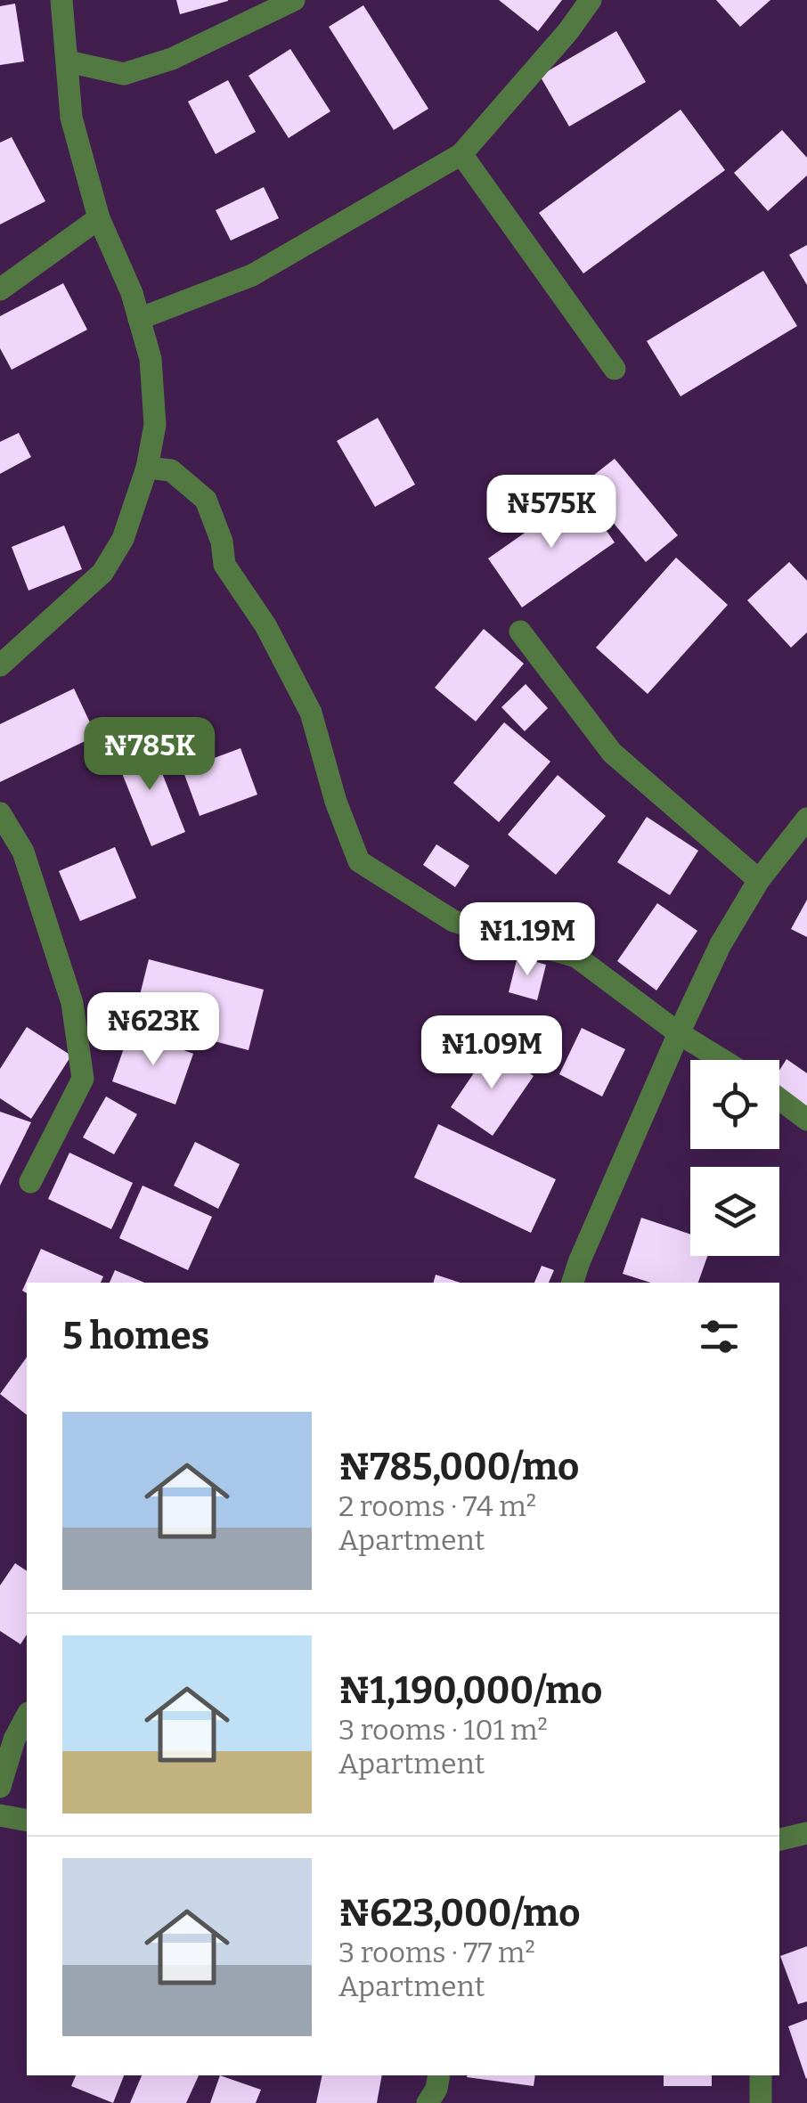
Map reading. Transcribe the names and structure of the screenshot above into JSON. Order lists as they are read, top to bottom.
{
  "page": {
    "price": [
      "₦575K",
      "₦785K",
      "₦1.19M",
      "₦623K",
      "₦1.09M"
    ],
    "heading": "5 homes",
    "list": [
      {
        "name": "₦785,000/mo",
        "note": "2 rooms · 74 m² · Apartment"
      },
      {
        "name": "₦1,190,000/mo",
        "note": "3 rooms · 101 m² · Apartment"
      },
      {
        "name": "₦623,000/mo",
        "note": "3 rooms · 77 m² · Apartment"
      }
    ]
  }
}
